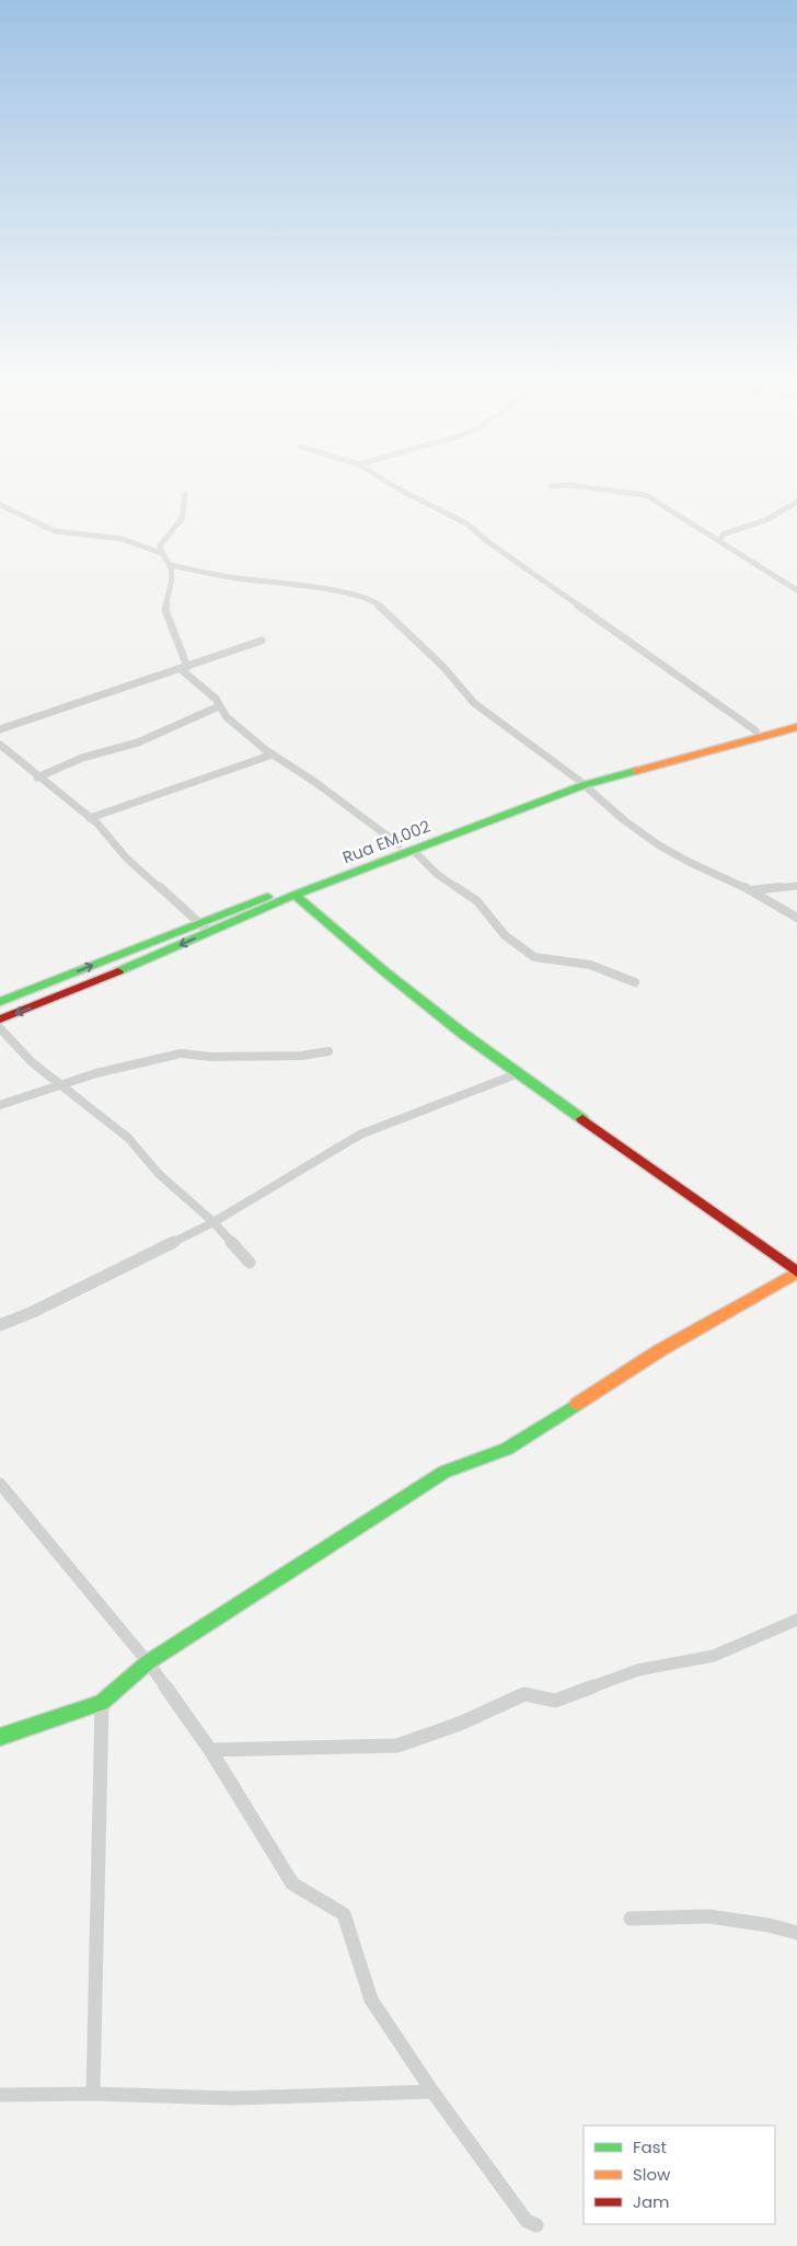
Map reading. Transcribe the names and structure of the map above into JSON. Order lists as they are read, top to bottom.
{
  "streets": {
    "street": ["Rua EM.002"]
  },
  "legend": ["Fast", "Slow", "Jam"]
}
